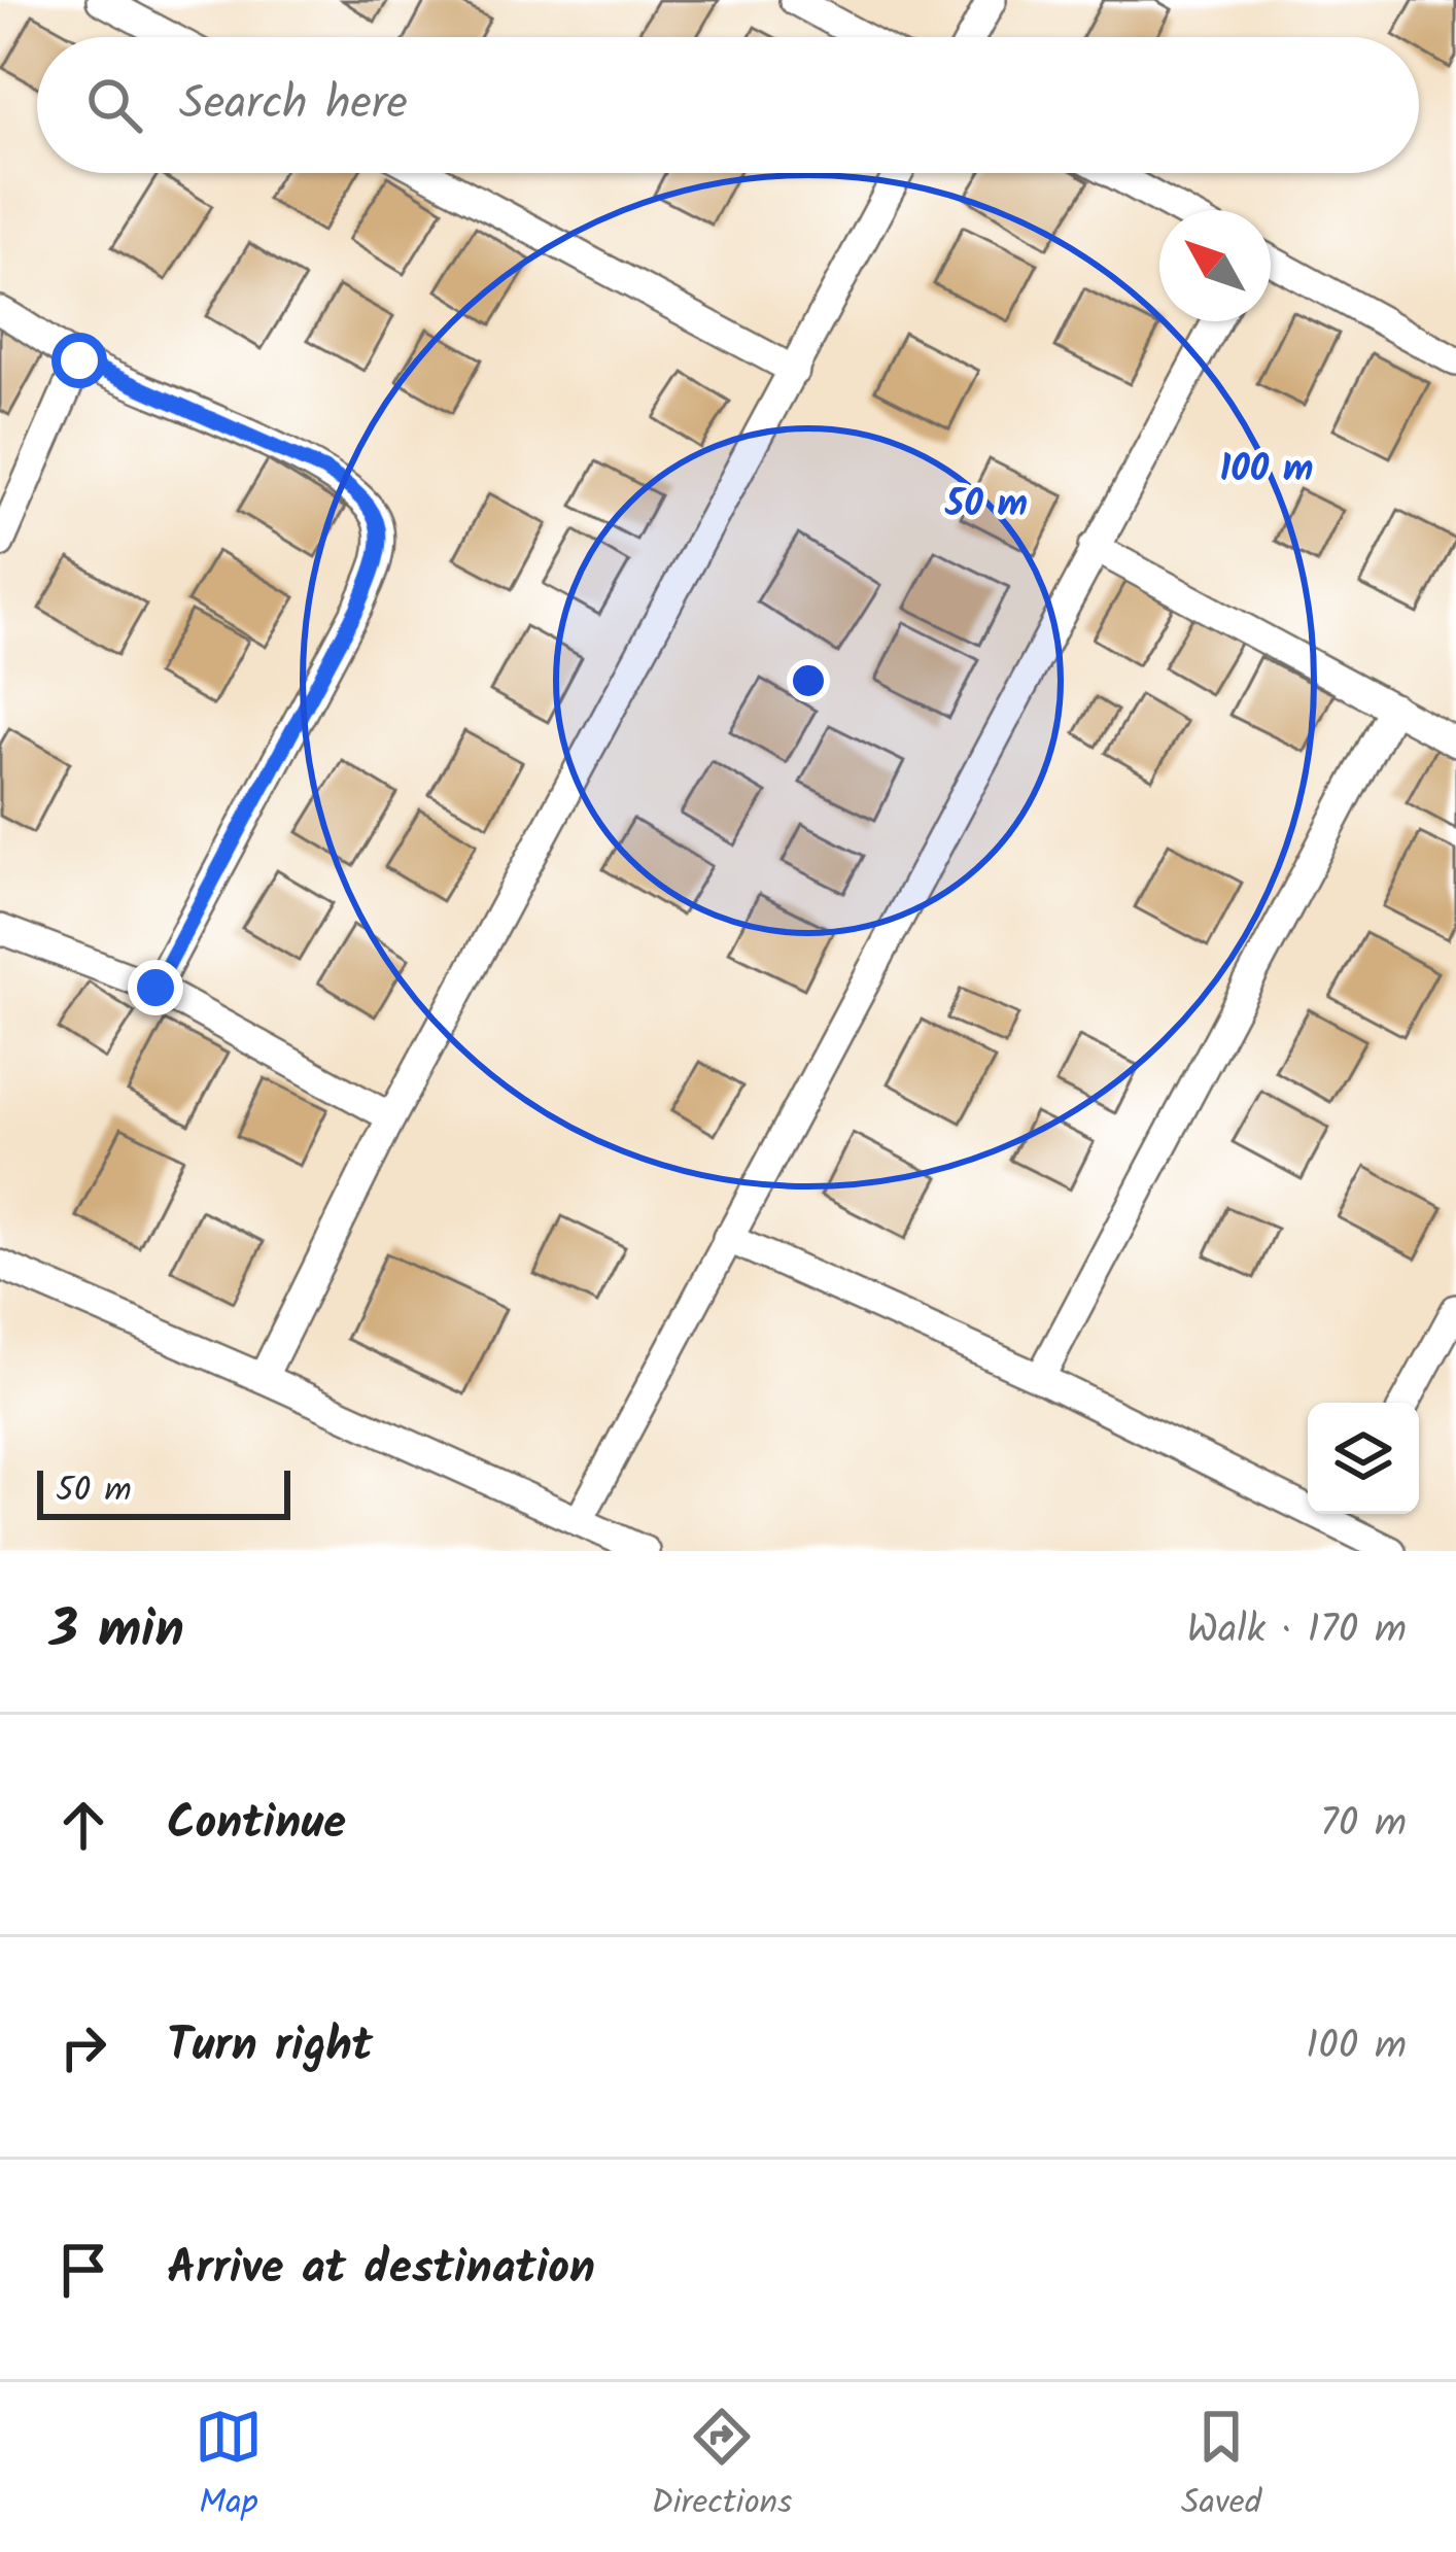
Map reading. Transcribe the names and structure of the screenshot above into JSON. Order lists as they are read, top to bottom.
{
  "scale_bar": "50 m",
  "north": "top left",
  "page": {
    "search": "Search here",
    "scale": "50 m",
    "heading": ["3 min", "Walk · 170 m"],
    "list": [
      ["Continue", "70 m"],
      ["Turn right", "100 m"],
      "Arrive at destination"
    ],
    "nav": ["Map", "Directions", "Saved"]
  },
  "rings": ["100 m", "50 m"]
}
